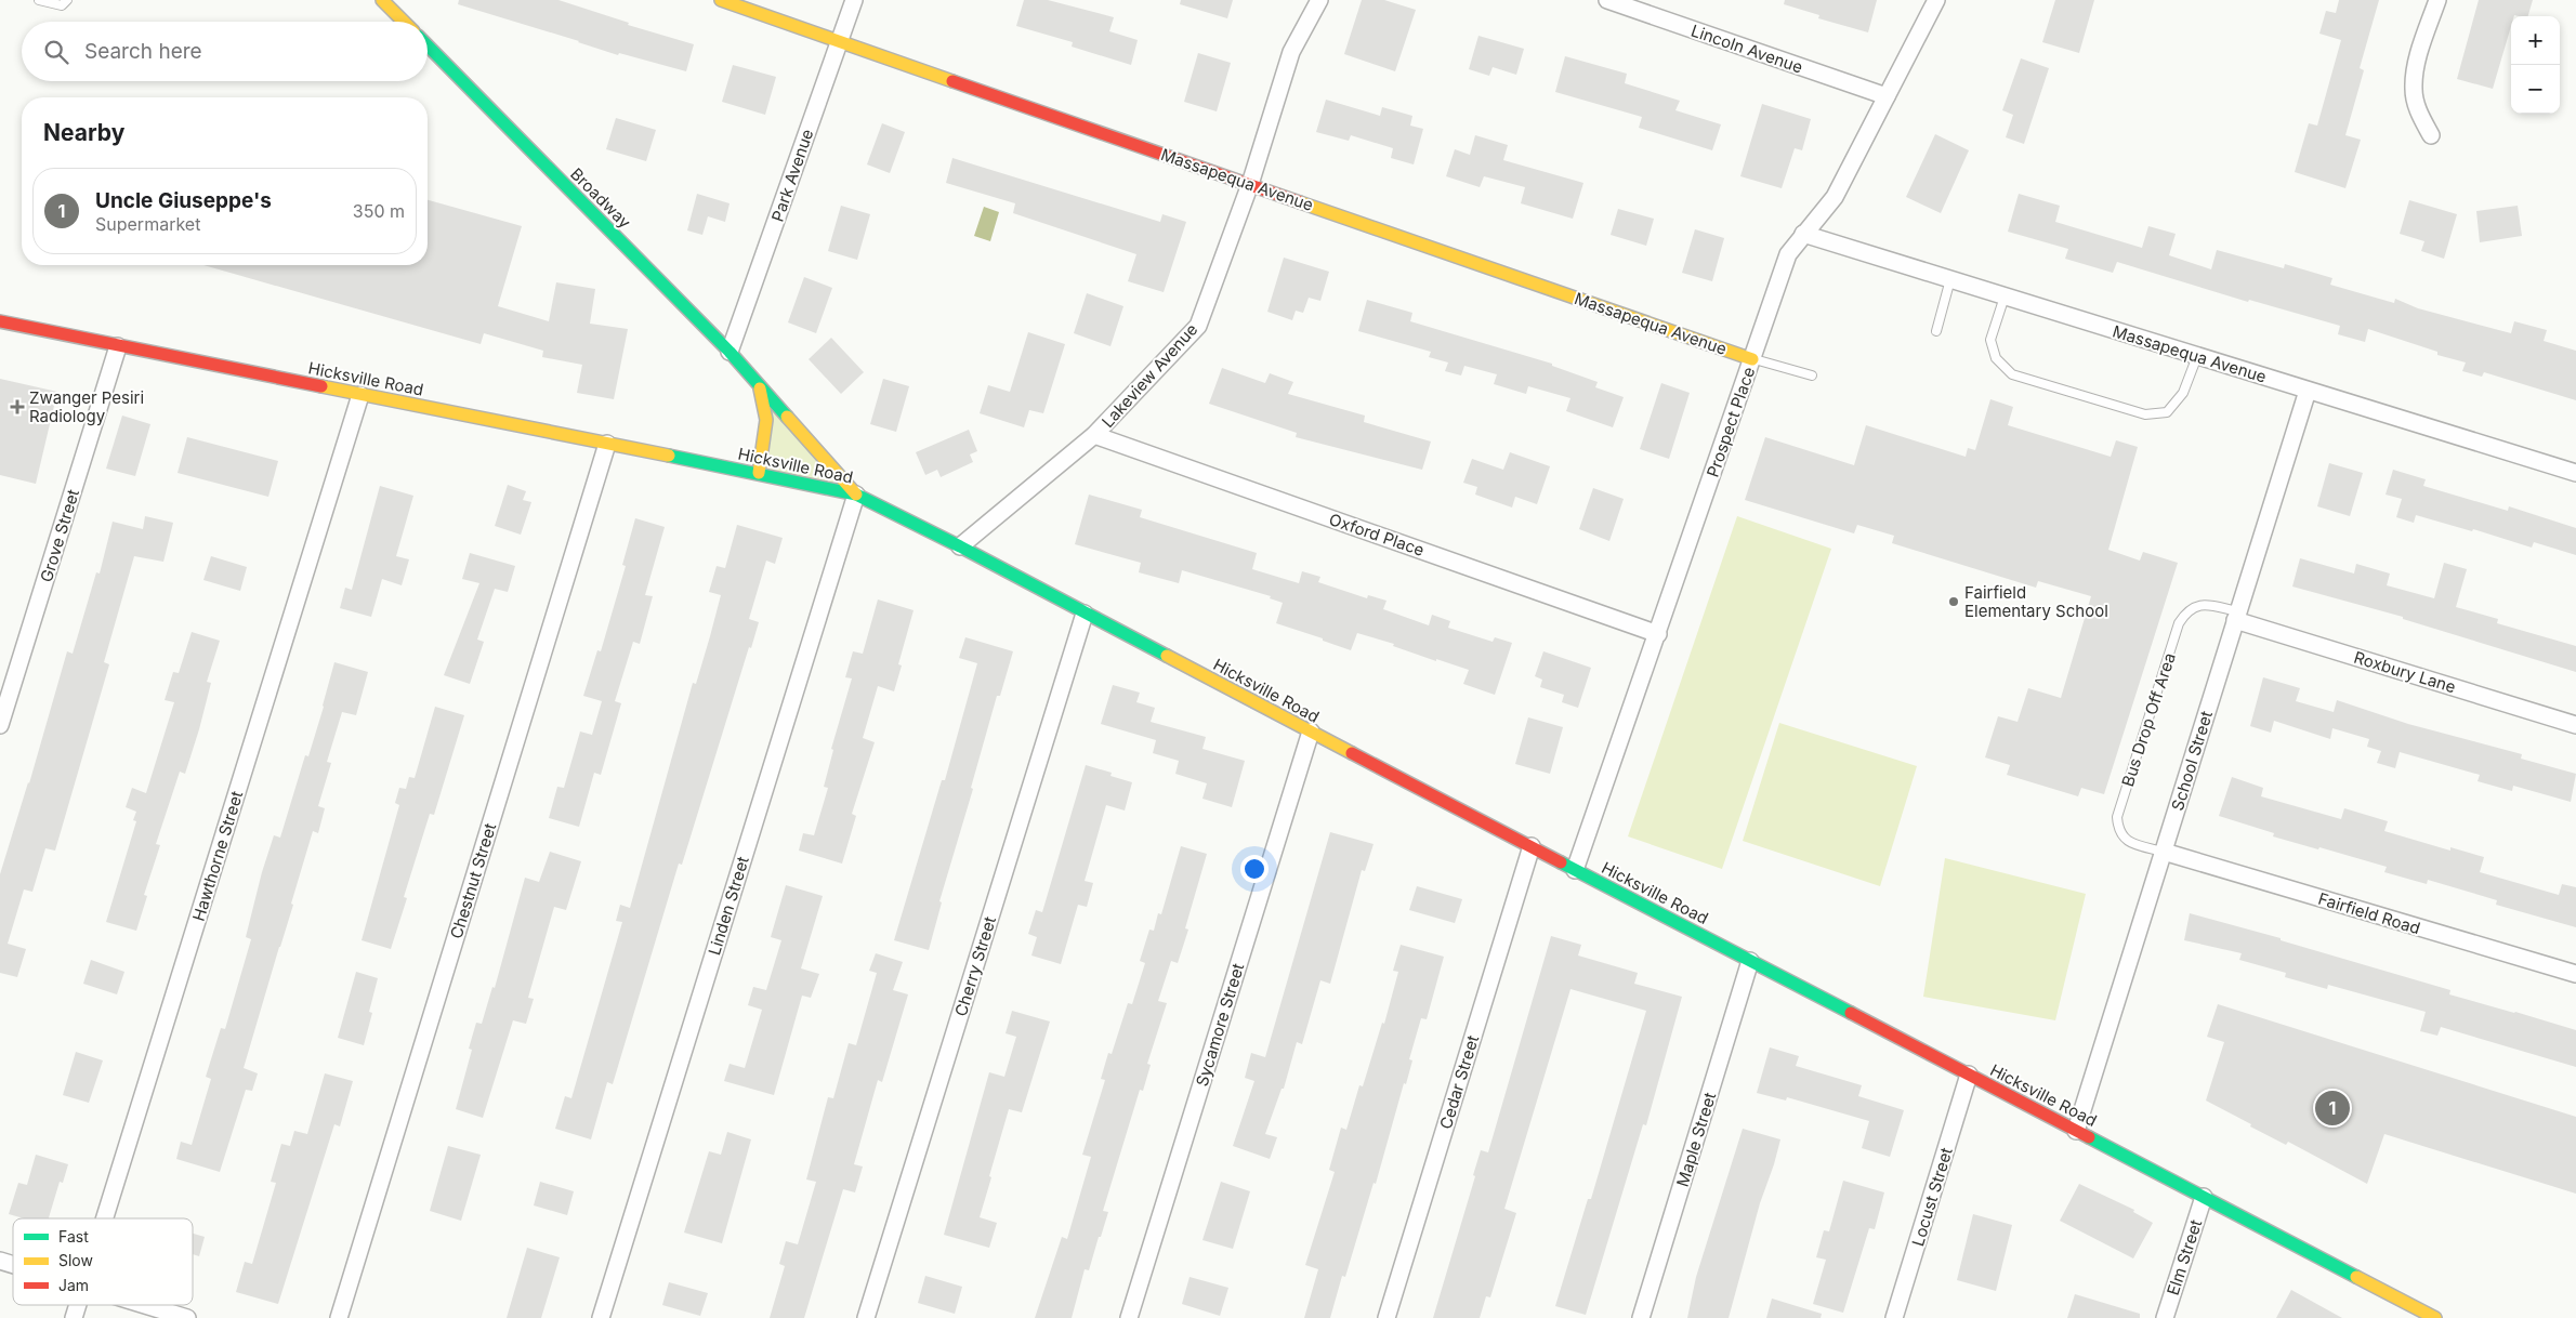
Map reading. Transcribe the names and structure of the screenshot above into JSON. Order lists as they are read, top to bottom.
{
  "streets": {
    "main road": ["Massapequa Avenue", "Broadway", "Hicksville Road"],
    "street": [
      "Lincoln Avenue",
      "Park Avenue",
      "Lakeview Avenue",
      "Prospect Place",
      "Oxford Place",
      "Grove Street",
      "Roxbury Lane",
      "School Street",
      "Hawthorne Street",
      "Chestnut Street",
      "Linden Street",
      "Fairfield Road",
      "Cherry Street",
      "Sycamore Street",
      "Cedar Street",
      "Maple Street",
      "Locust Street",
      "Elm Street"
    ],
    "lane": ["Bus Drop Off Area"]
  },
  "crossings": [
    ["Lincoln Avenue", "Prospect Place"],
    ["Park Avenue", "Massapequa Avenue"],
    ["Park Avenue", "Broadway"],
    ["Massapequa Avenue", "Lakeview Avenue"],
    ["Massapequa Avenue", "Prospect Place"],
    ["Massapequa Avenue", "School Street"],
    ["Broadway", "Hicksville Road"],
    ["Broadway", "Linden Street"],
    ["Lakeview Avenue", "Hicksville Road"],
    ["Lakeview Avenue", "Oxford Place"],
    ["Hicksville Road", "Prospect Place"],
    ["Hicksville Road", "Grove Street"],
    ["Hicksville Road", "School Street"],
    ["Hicksville Road", "Hawthorne Street"],
    ["Hicksville Road", "Chestnut Street"],
    ["Hicksville Road", "Linden Street"],
    ["Hicksville Road", "Cherry Street"],
    ["Hicksville Road", "Sycamore Street"],
    ["Hicksville Road", "Cedar Street"],
    ["Hicksville Road", "Maple Street"],
    ["Hicksville Road", "Locust Street"],
    ["Hicksville Road", "Elm Street"],
    ["Prospect Place", "Oxford Place"],
    ["Roxbury Lane", "Bus Drop Off Area"],
    ["Roxbury Lane", "School Street"],
    ["Bus Drop Off Area", "School Street"],
    ["Bus Drop Off Area", "Fairfield Road"],
    ["School Street", "Fairfield Road"]
  ],
  "places": {
    "health": ["Zwanger Pesiri Radiology"],
    "other": ["Fairfield Elementary School"]
  },
  "legend": ["Fast", "Slow", "Jam"],
  "page": {
    "map_buttons": ["+", "−"],
    "search": "Search here",
    "heading": "Nearby",
    "list": [
      {
        "mark": "1",
        "name": "Uncle Giuseppe's",
        "note": "Supermarket",
        "value": "350 m"
      }
    ],
    "pins": "1"
  }
}
